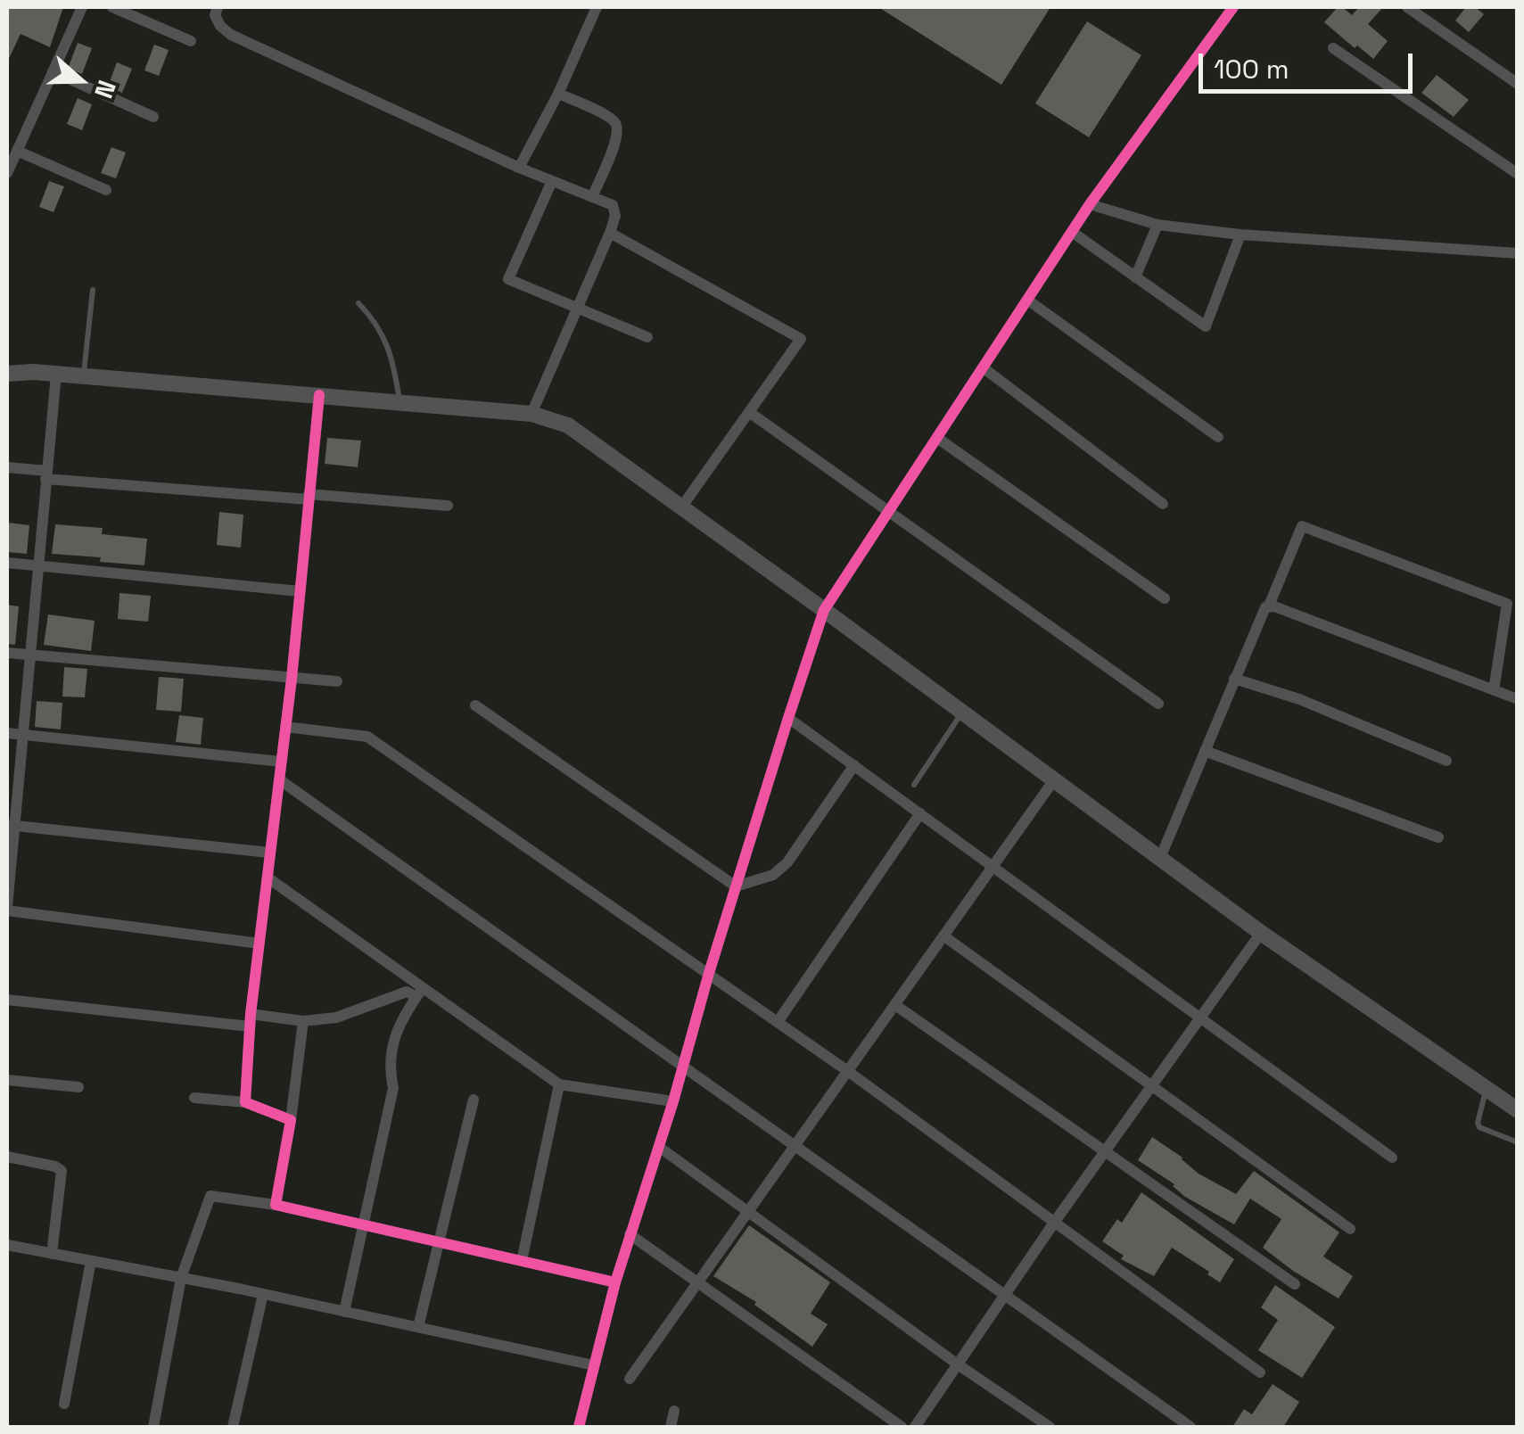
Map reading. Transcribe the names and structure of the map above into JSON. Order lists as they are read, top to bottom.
{
  "scale_bar": "100 m",
  "north": "right"
}
